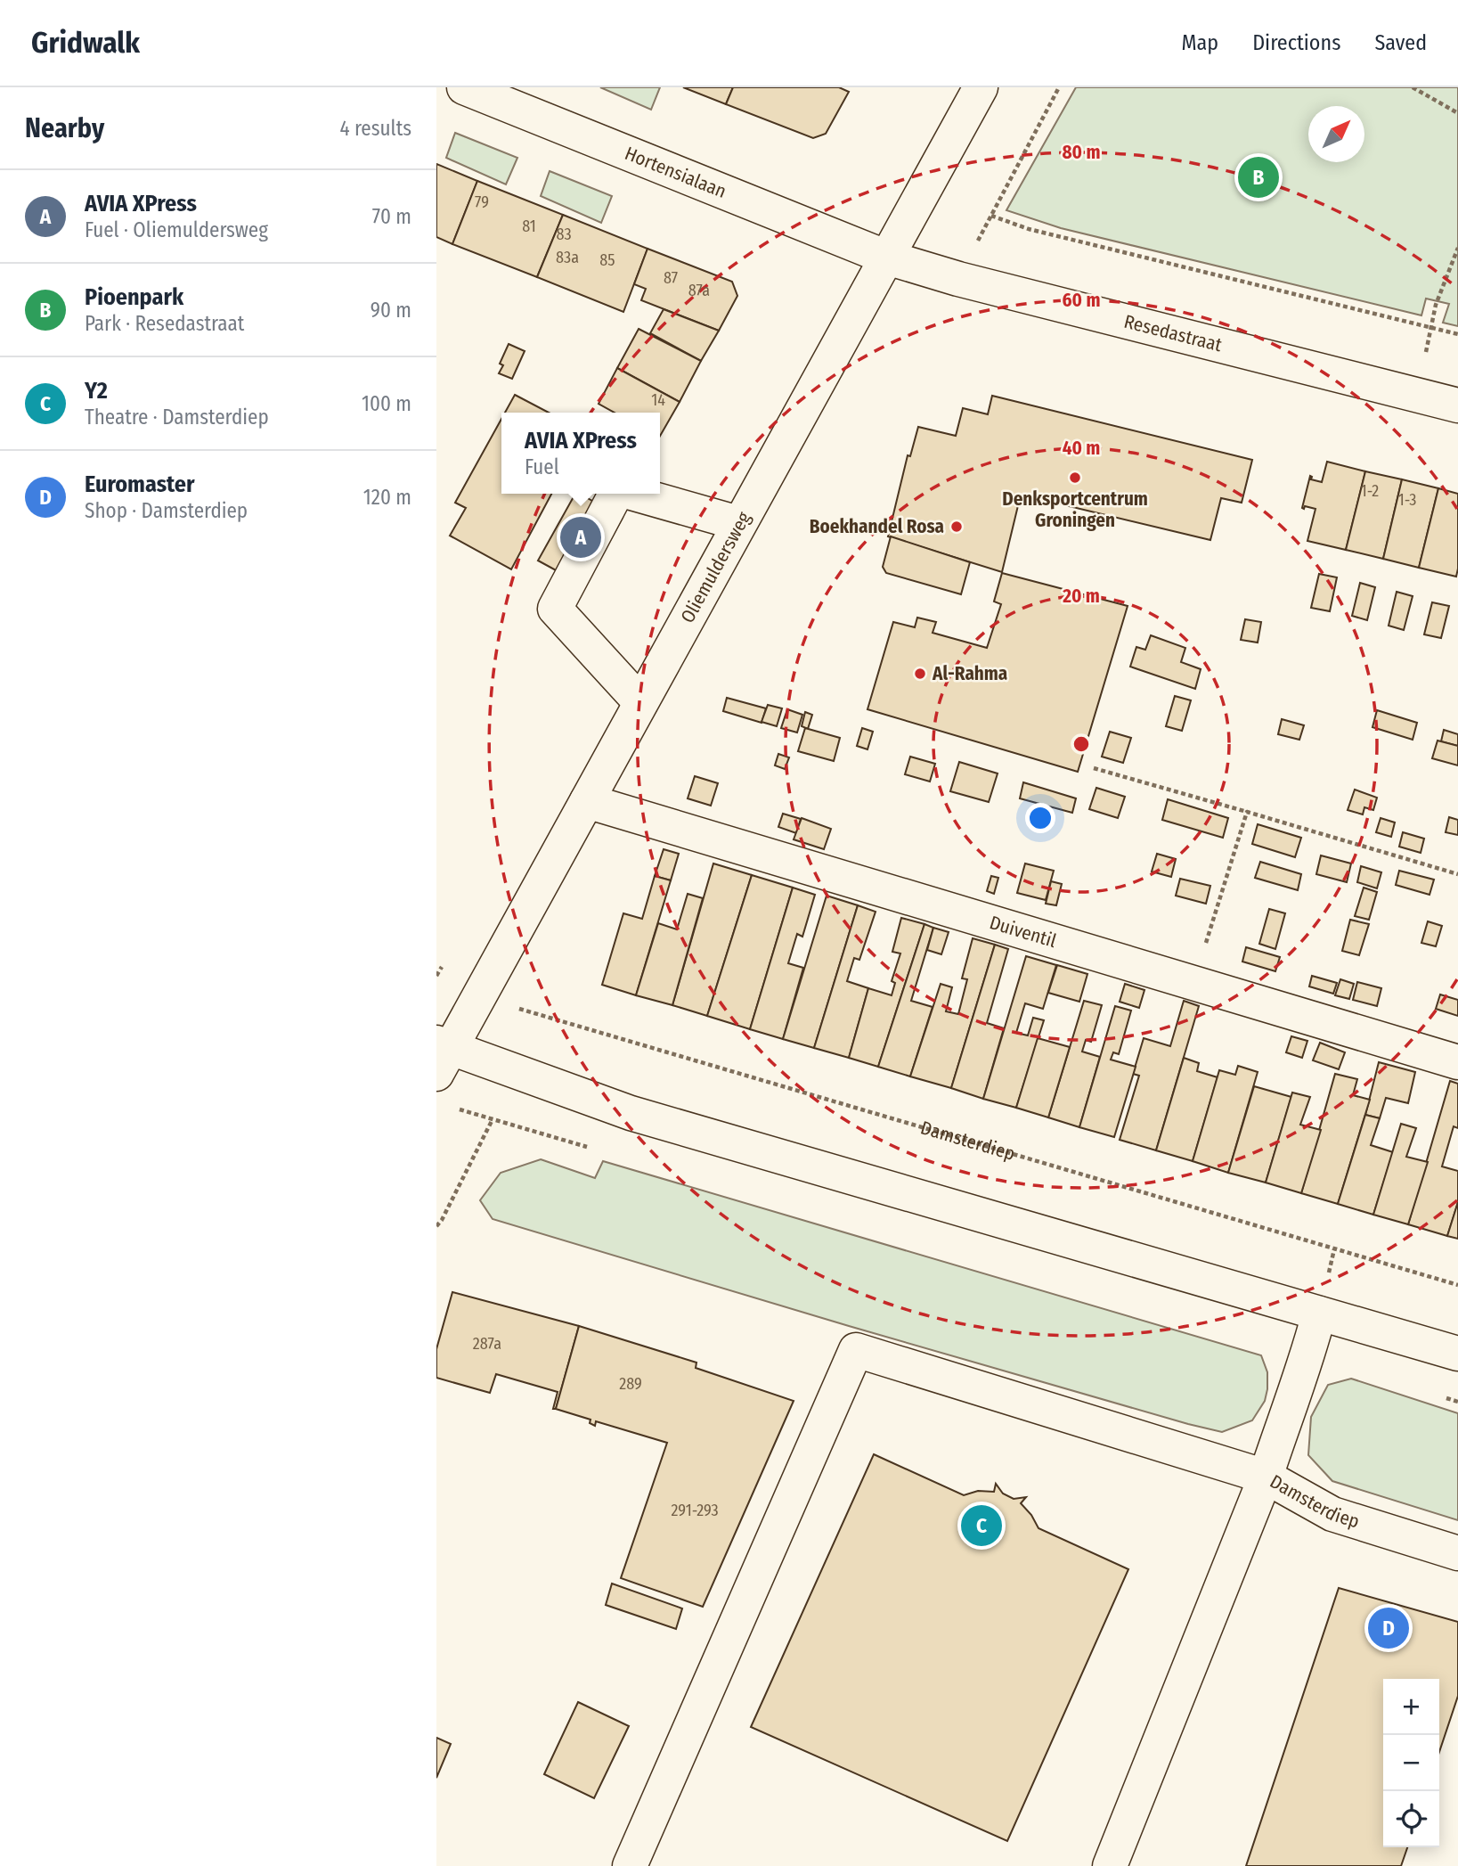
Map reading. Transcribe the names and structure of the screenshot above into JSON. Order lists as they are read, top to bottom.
{
  "streets": {
    "street": [
      "Hortensialaan",
      "Resedastraat",
      "Oliemuldersweg",
      "Duiventil",
      "Damsterdiep"
    ]
  },
  "crossings": [
    ["Hortensialaan", "Resedastraat"],
    ["Hortensialaan", "Oliemuldersweg"],
    ["Resedastraat", "Oliemuldersweg"],
    ["Oliemuldersweg", "Duiventil"],
    ["Oliemuldersweg", "Damsterdiep"]
  ],
  "places": ["Denksportcentrum Groningen", "Boekhandel Rosa", "Al-Rahma"],
  "house_numbers": [
    "79",
    "81",
    "83",
    "83a",
    "85",
    "87",
    "87a",
    "14",
    "1-2",
    "1-3",
    "287a",
    "289",
    "291-293"
  ],
  "north": "top right",
  "page": {
    "header": "Gridwalk",
    "nav": ["Map", "Directions", "Saved"],
    "heading": ["Nearby", "4 results"],
    "pins": [
      "B",
      "A",
      "C",
      "D"
    ],
    "list": [
      {
        "mark": "A",
        "name": "AVIA XPress",
        "note": "Fuel · Oliemuldersweg",
        "value": "70 m"
      },
      {
        "mark": "B",
        "name": "Pioenpark",
        "note": "Park · Resedastraat",
        "value": "90 m"
      },
      {
        "mark": "C",
        "name": "Y2",
        "note": "Theatre · Damsterdiep",
        "value": "100 m"
      },
      {
        "mark": "D",
        "name": "Euromaster",
        "note": "Shop · Damsterdiep",
        "value": "120 m"
      }
    ],
    "popup": ["AVIA XPress", "Fuel"],
    "map_buttons": ["+", "−"]
  },
  "rings": [
    "80 m",
    "60 m",
    "40 m",
    "20 m"
  ]
}
